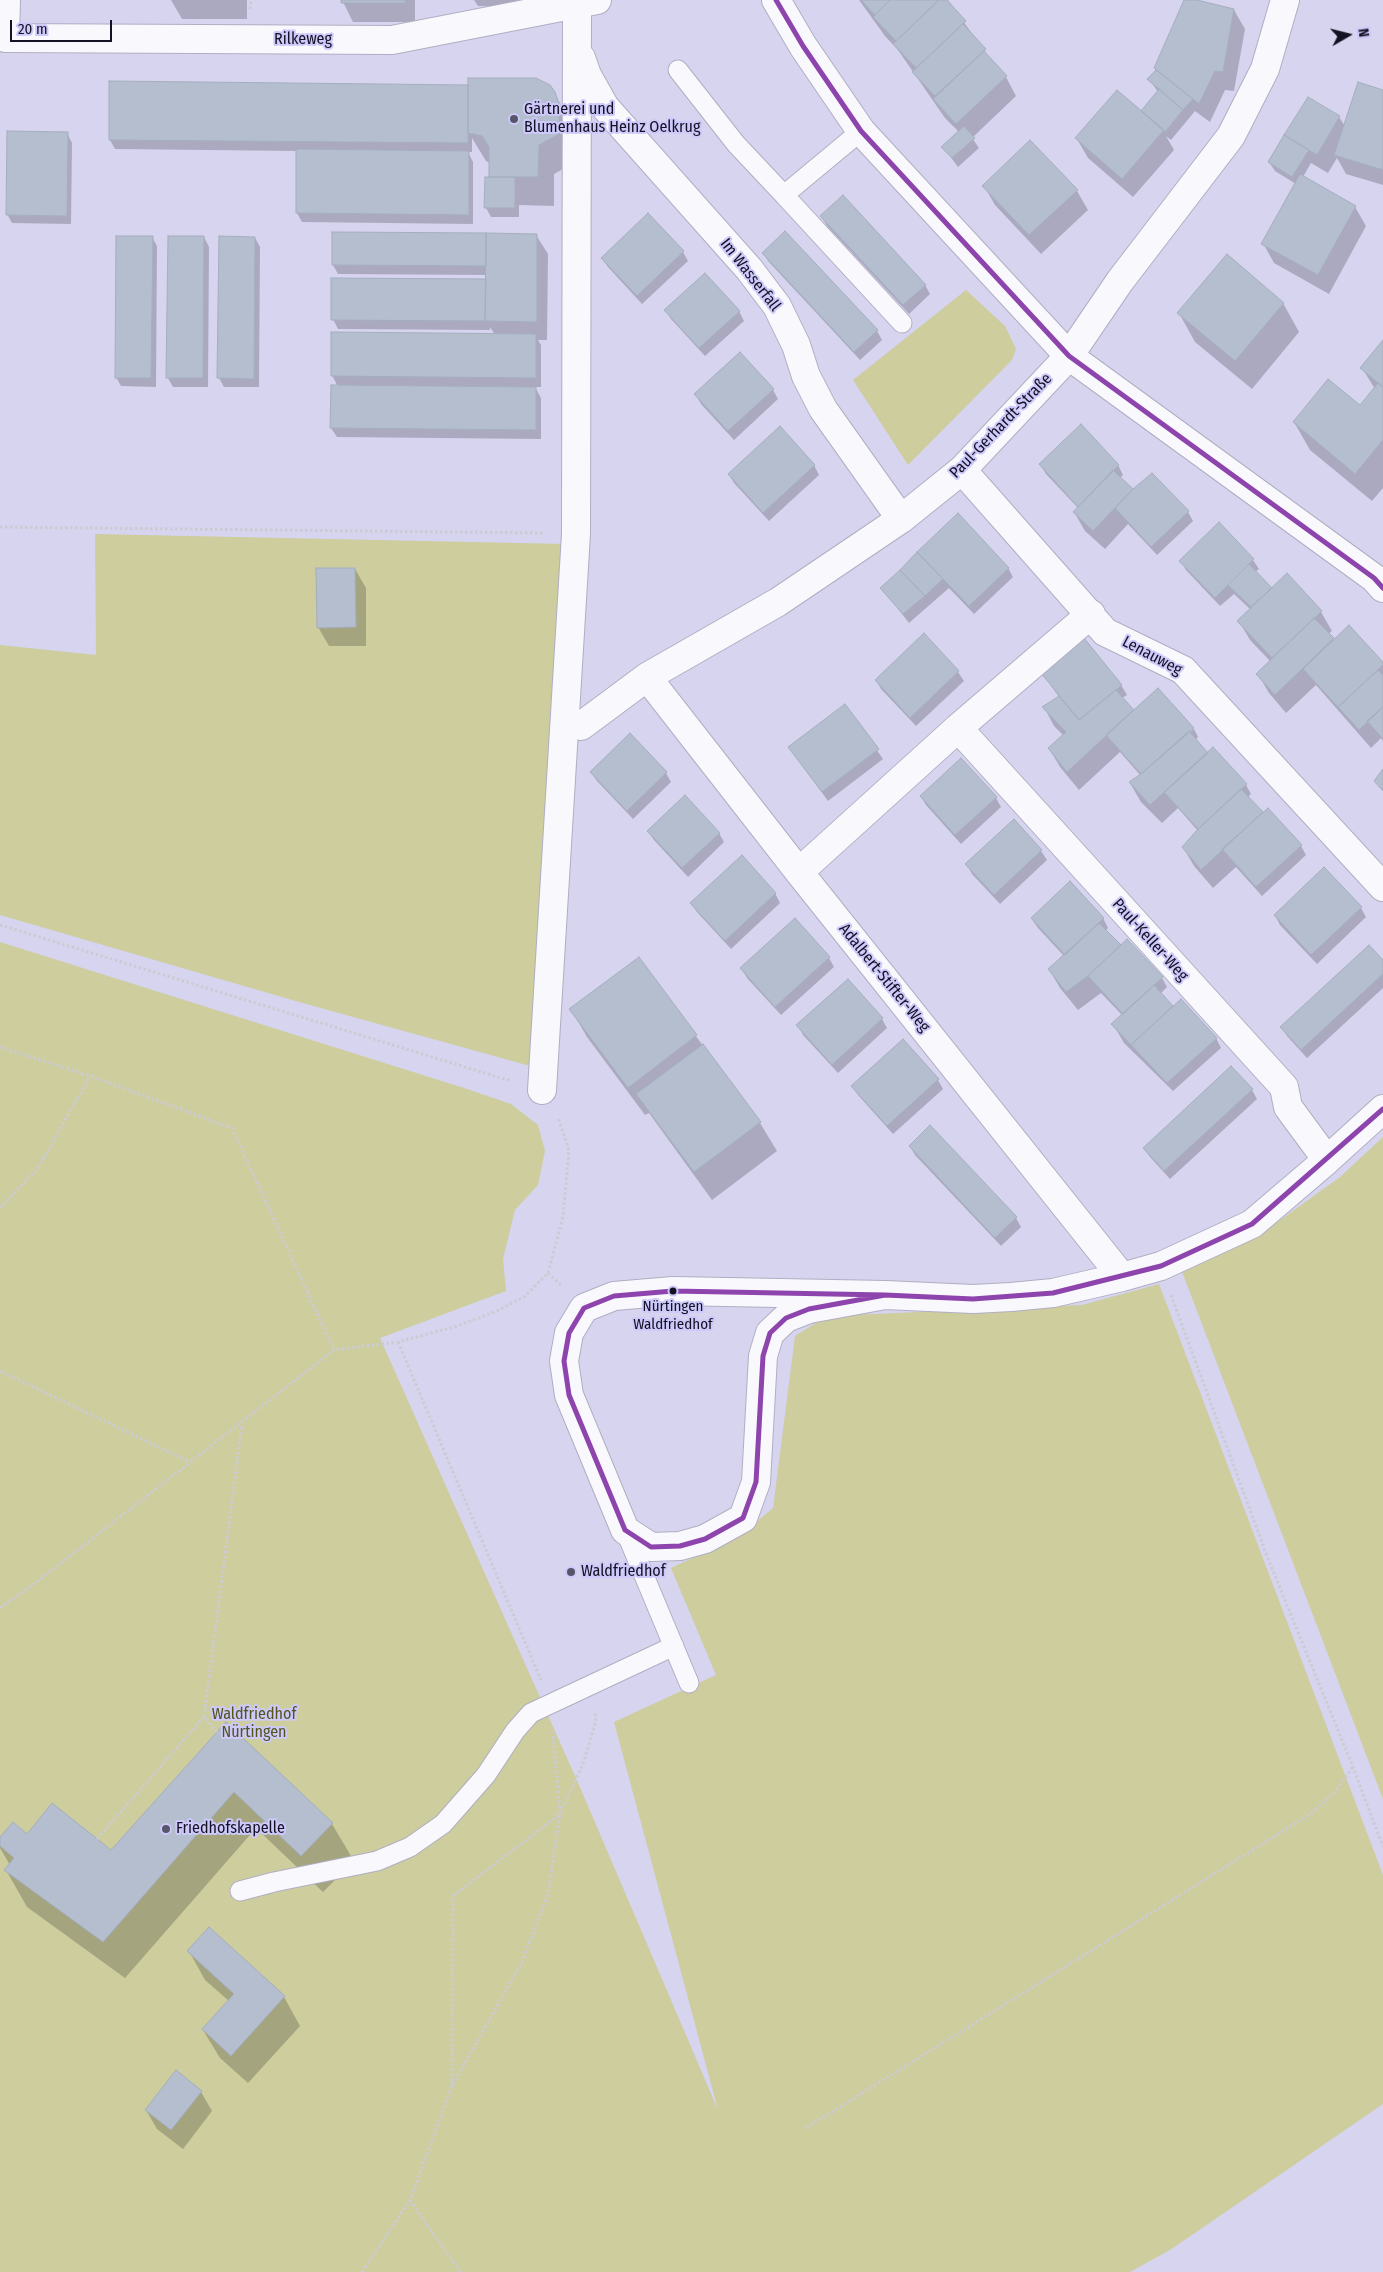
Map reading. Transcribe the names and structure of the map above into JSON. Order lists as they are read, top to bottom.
{
  "streets": {
    "street": [
      "Rilkeweg",
      "Im Wasserfall",
      "Paul-Gerhardt-Straße",
      "Lenauweg",
      "Paul-Keller-Weg",
      "Adalbert-Stifter-Weg"
    ]
  },
  "crossings": [
    ["Im Wasserfall", "Paul-Gerhardt-Straße"],
    ["Paul-Gerhardt-Straße", "Lenauweg"],
    ["Paul-Gerhardt-Straße", "Adalbert-Stifter-Weg"]
  ],
  "parks": ["Waldfriedhof Nürtingen"],
  "places": [
    "Gärtnerei und Blumenhaus Heinz Oelkrug",
    "Nürtingen Waldfriedhof",
    "Waldfriedhof",
    "Friedhofskapelle"
  ],
  "scale_bar": "20 m",
  "north": "right"
}
